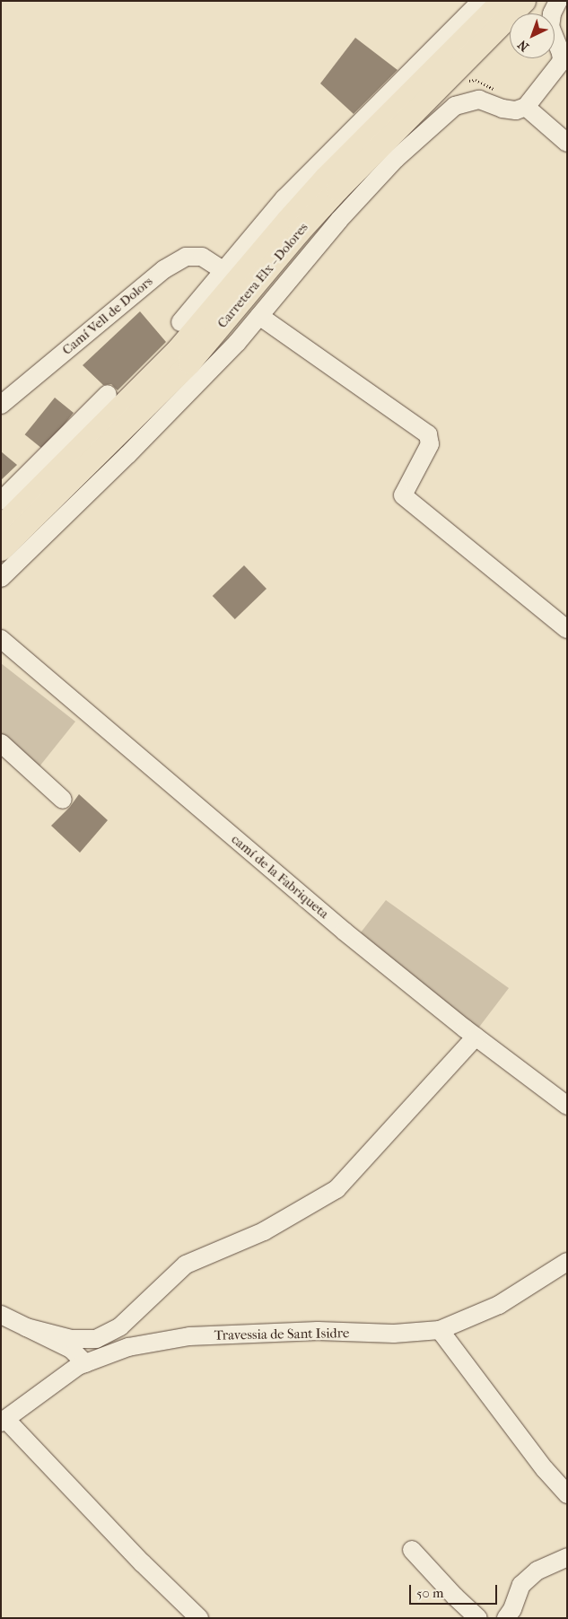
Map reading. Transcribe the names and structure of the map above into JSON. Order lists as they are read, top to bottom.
{
  "streets": {
    "main road": ["Carretera Elx - Dolores"],
    "street": ["Camí Vell de Dolors", "camí de la Fabriqueta", "Travessia de Sant Isidre"]
  },
  "scale_bar": "50 m",
  "north": "bottom left"
}
